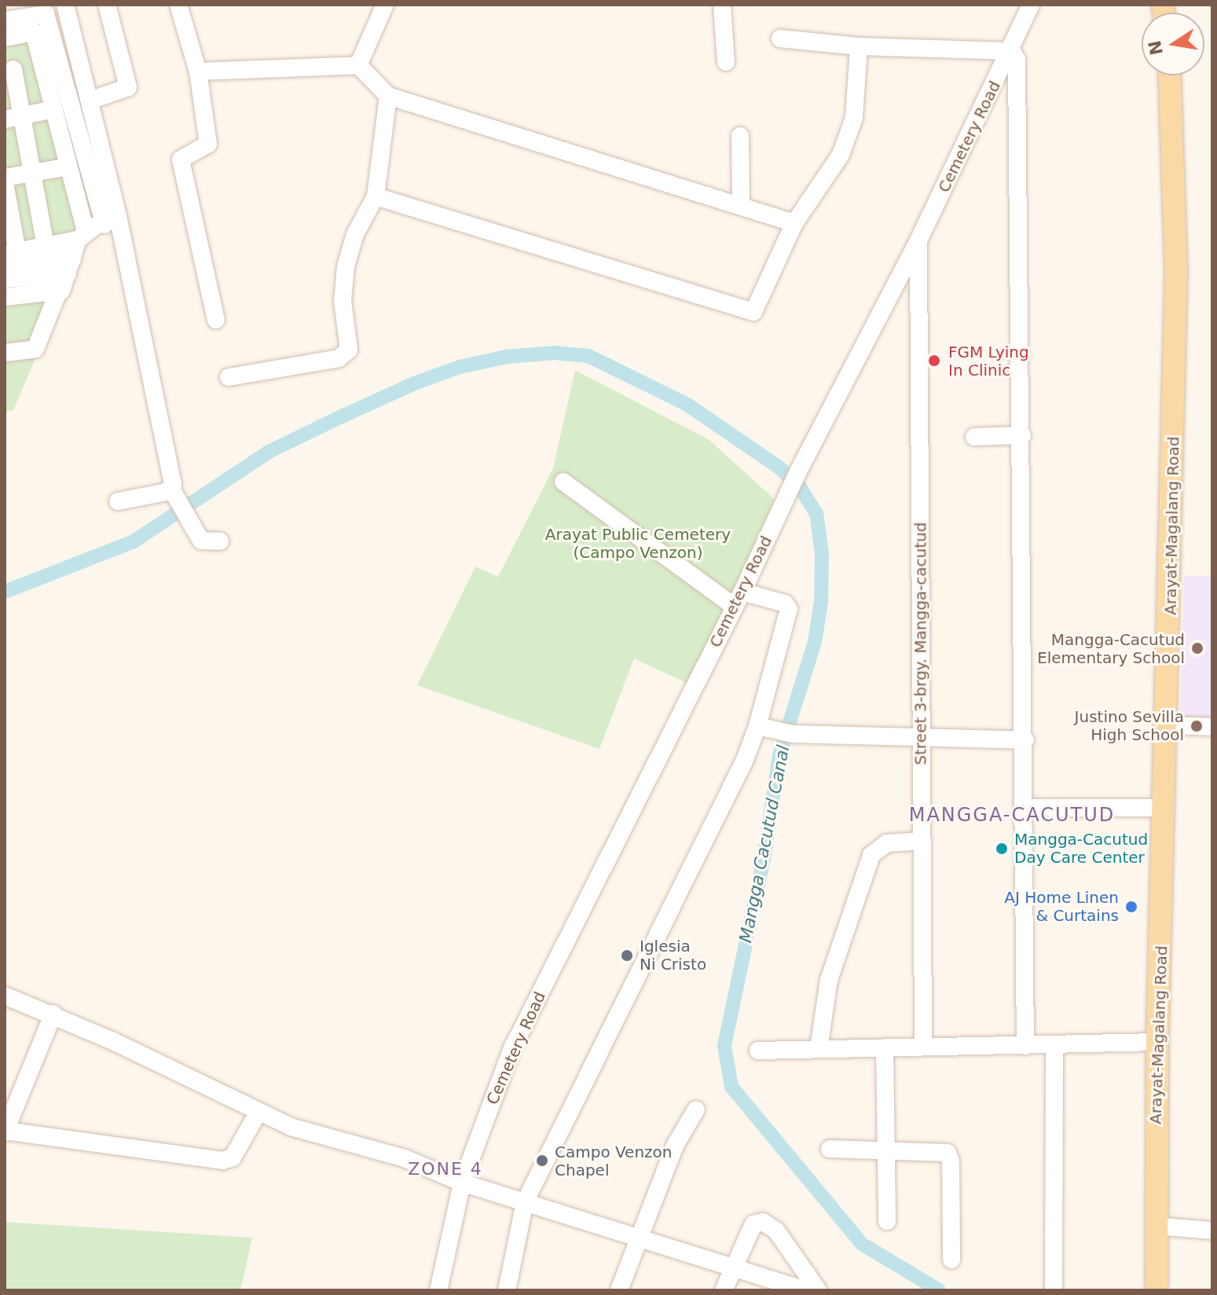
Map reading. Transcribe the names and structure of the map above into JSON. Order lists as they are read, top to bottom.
{
  "streets": {
    "main road": ["Arayat-Magalang Road"],
    "street": ["Cemetery Road", "Street 3-brgy. Mangga-cacutud"]
  },
  "crossings": [
    ["Cemetery Road", "Street 3-brgy. Mangga-cacutud"]
  ],
  "districts": ["MANGGA-CACUTUD", "ZONE 4"],
  "water": ["Mangga Cacutud Canal"],
  "parks": ["Arayat Public Cemetery (Campo Venzon)"],
  "places": [
    "FGM Lying In Clinic",
    "Mangga-Cacutud Elementary School",
    "Justino Sevilla High School",
    "Mangga-Cacutud Day Care Center",
    "AJ Home Linen & Curtains",
    "Iglesia Ni Cristo",
    "Campo Venzon Chapel"
  ],
  "north": "left"
}
